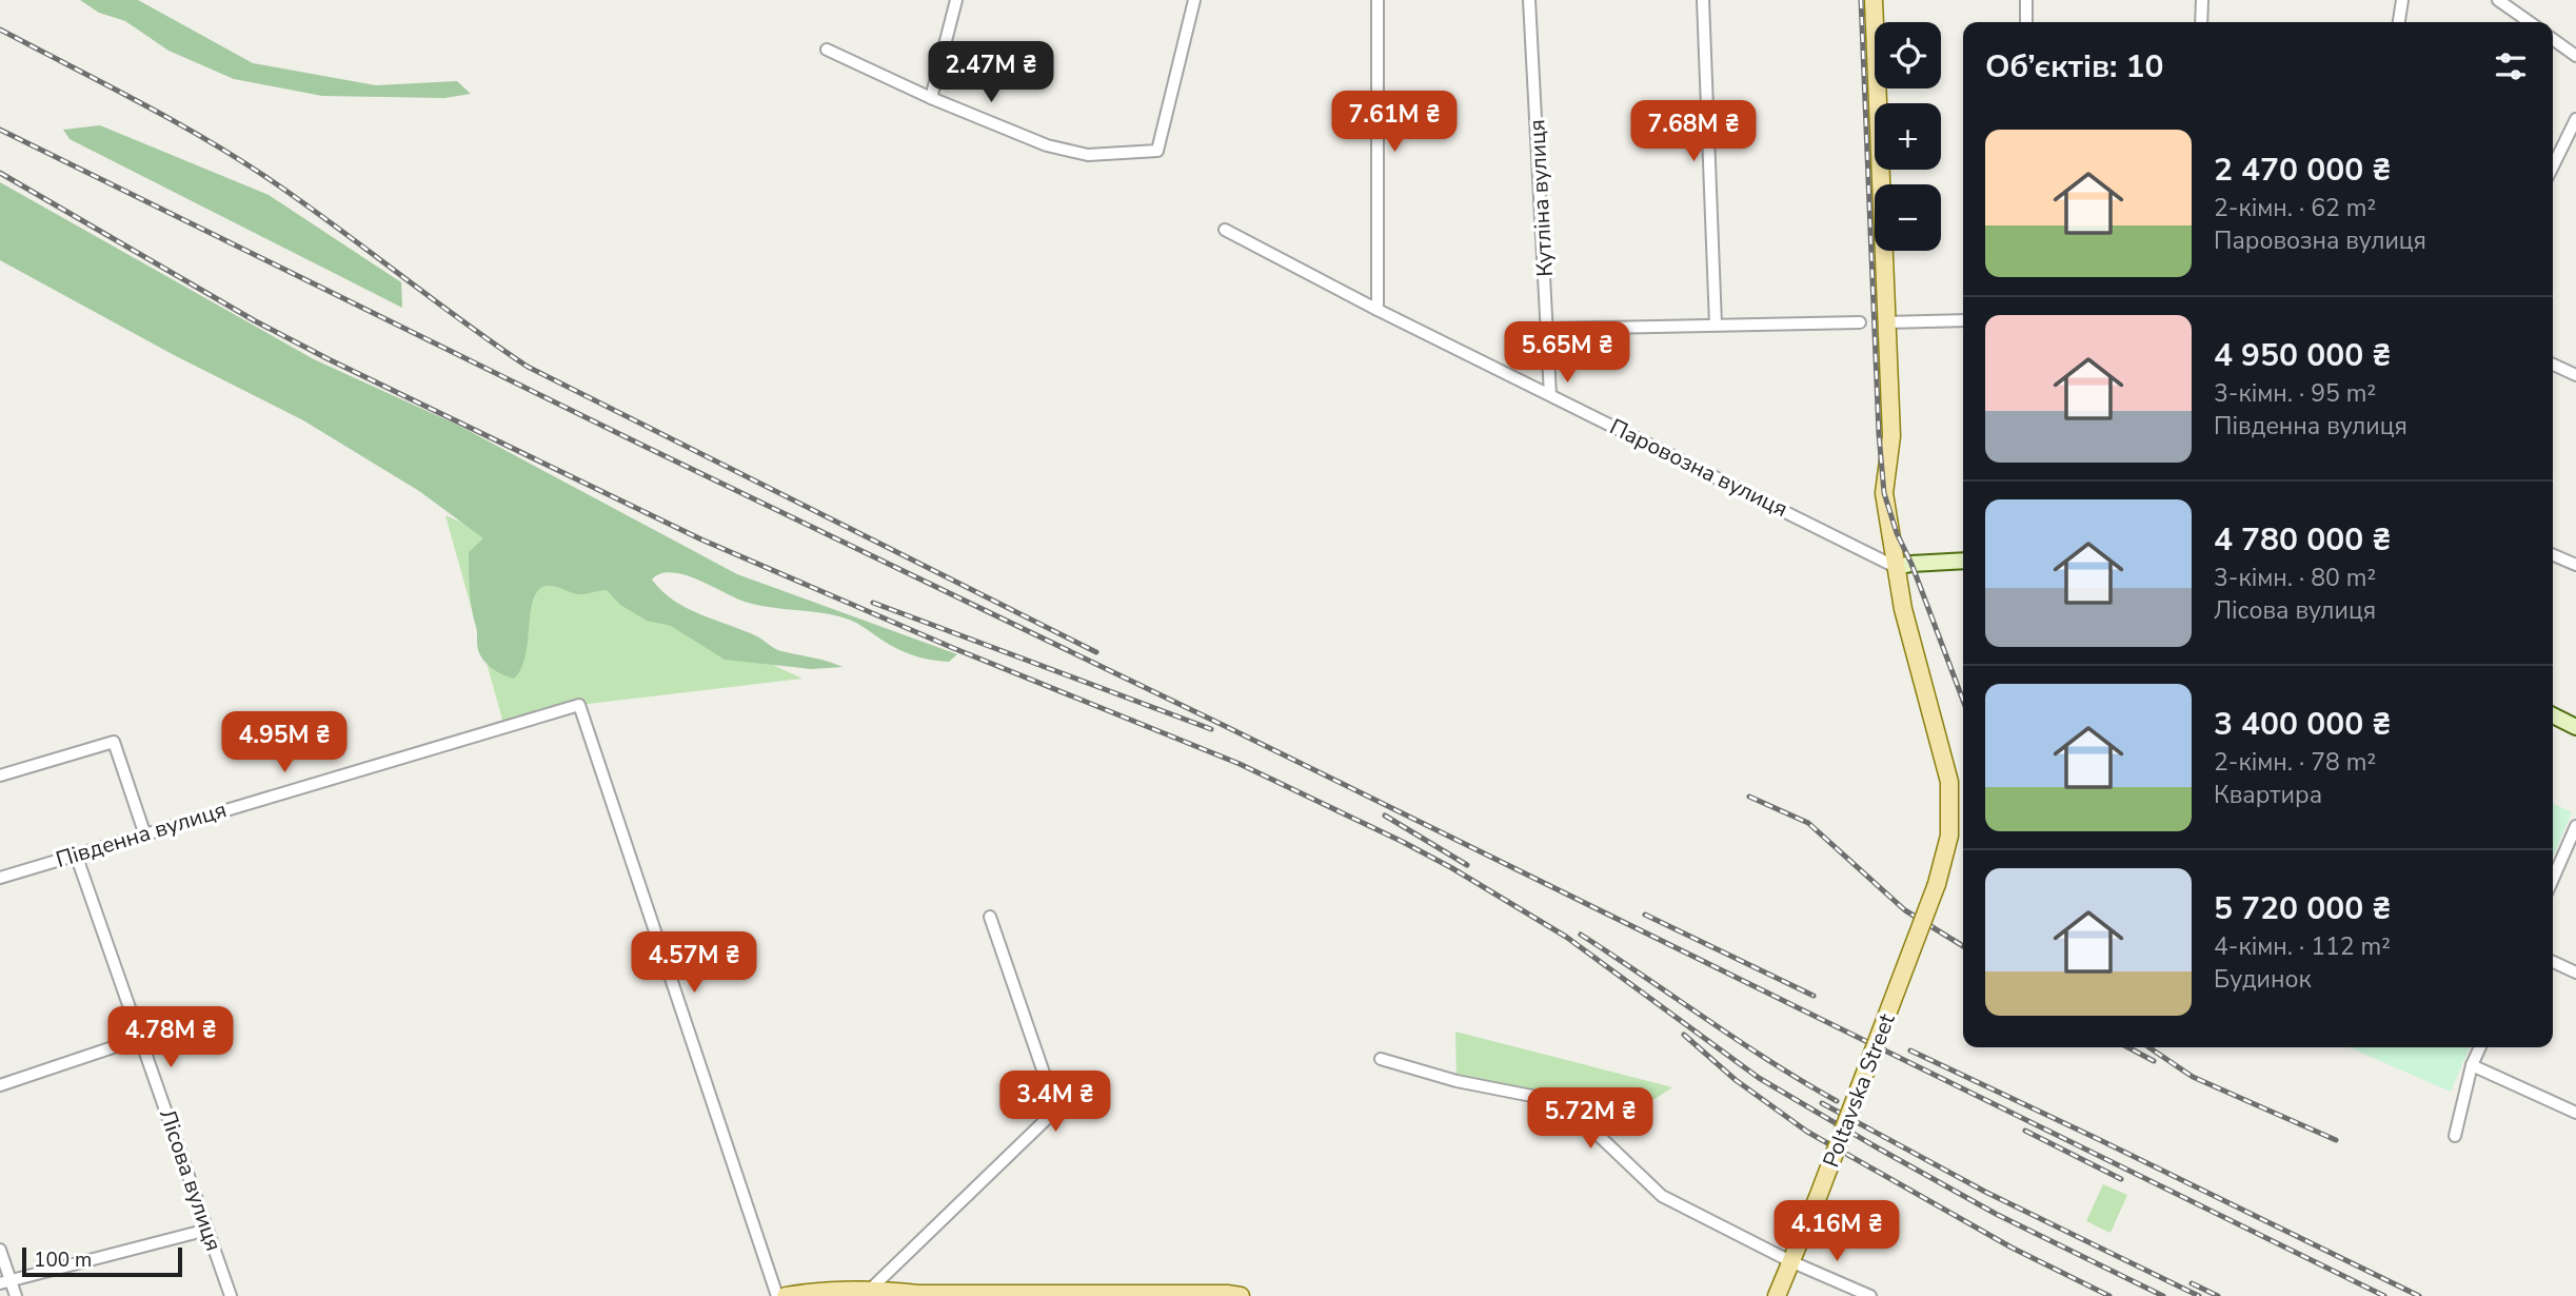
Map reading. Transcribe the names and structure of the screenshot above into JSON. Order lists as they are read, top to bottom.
{
  "streets": {
    "main road": ["Poltavska Street"],
    "street": [
      "Кутліна вулиця",
      "Паровозна вулиця",
      "Південна вулиця",
      "Лісова вулиця"
    ]
  },
  "crossings": [
    ["Кутліна вулиця", "Паровозна вулиця"],
    ["Паровозна вулиця", "Poltavska Street"],
    ["Південна вулиця", "Лісова вулиця"]
  ],
  "scale_bar": "100 m",
  "page": {
    "map_buttons": ["+", "−"],
    "heading": "Об’єктів: 10",
    "price": [
      "2.47M ₴",
      "7.61M ₴",
      "7.68M ₴",
      "5.65M ₴",
      "4.95M ₴",
      "4.57M ₴",
      "4.78M ₴",
      "3.4M ₴",
      "5.72M ₴",
      "4.16M ₴"
    ],
    "list": [
      {
        "name": "2 470 000 ₴",
        "note": "2-кімн. · 62 m² · Паровозна вулиця"
      },
      {
        "name": "4 950 000 ₴",
        "note": "3-кімн. · 95 m² · Південна вулиця"
      },
      {
        "name": "4 780 000 ₴",
        "note": "3-кімн. · 80 m² · Лісова вулиця"
      },
      {
        "name": "3 400 000 ₴",
        "note": "2-кімн. · 78 m² · Квартира"
      },
      {
        "name": "5 720 000 ₴",
        "note": "4-кімн. · 112 m² · Будинок"
      }
    ],
    "scale": "100 m"
  }
}
